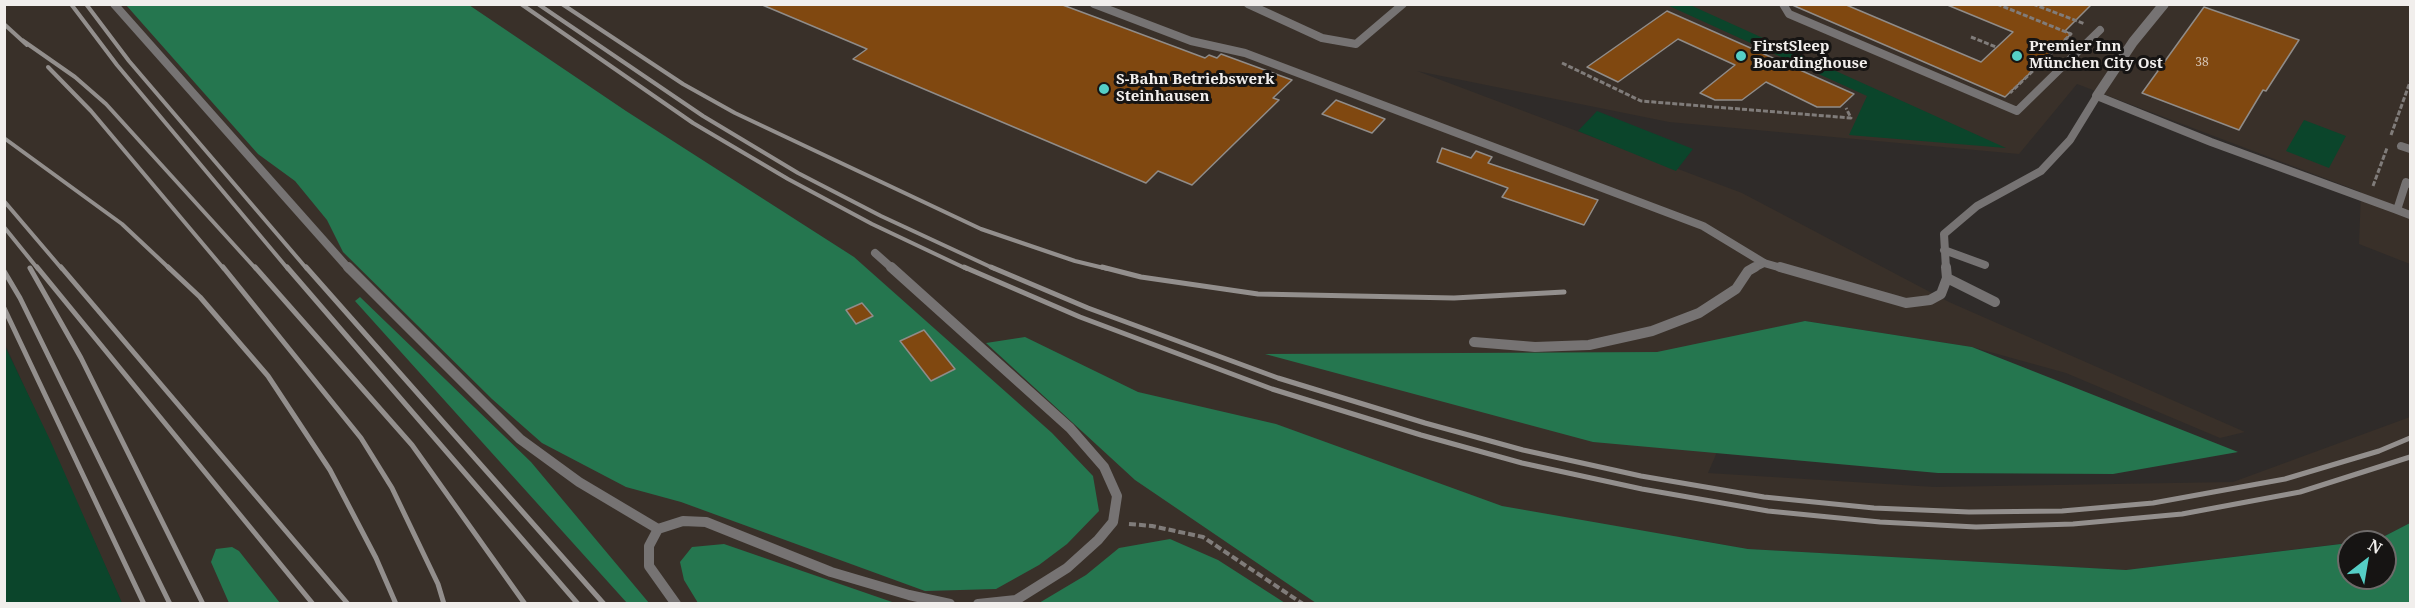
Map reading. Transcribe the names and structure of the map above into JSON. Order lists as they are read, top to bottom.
{
  "places": ["FirstSleep Boardinghouse", "Premier Inn München City Ost", "S-Bahn Betriebswerk Steinhausen"],
  "house_numbers": ["38"],
  "north": "top right"
}
